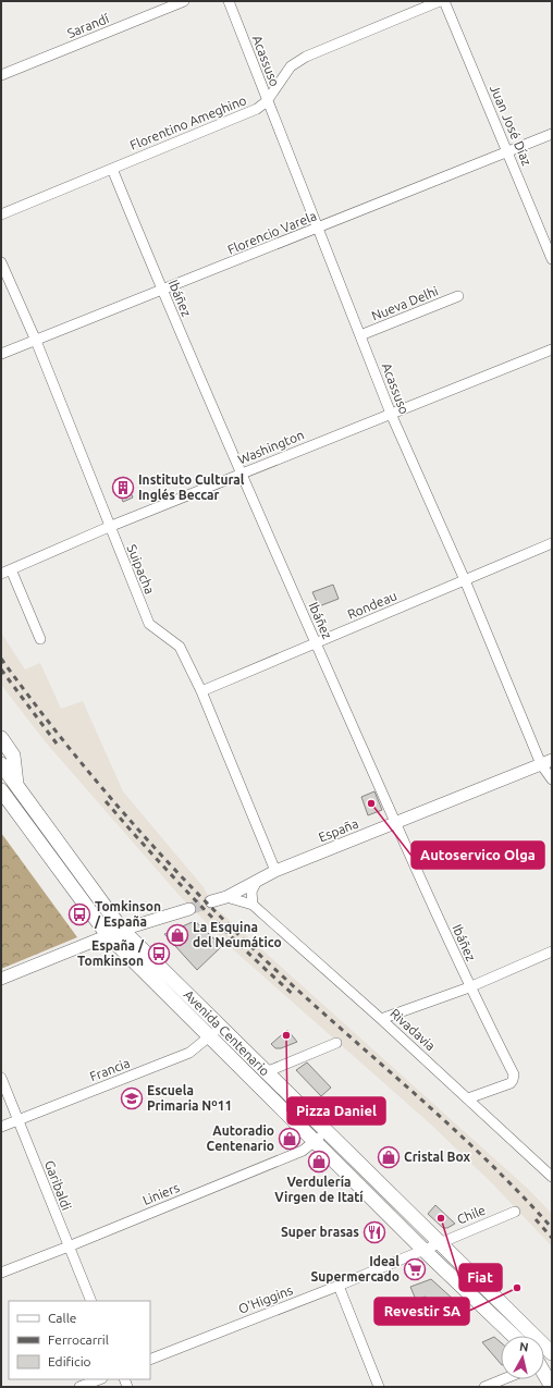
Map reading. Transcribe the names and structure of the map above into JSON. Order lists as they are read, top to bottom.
{
  "streets": {
    "main road": ["Avenida Centenario"],
    "street": [
      "Sarandí",
      "Acassuso",
      "Florentino Ameghino",
      "Juan José Díaz",
      "Florencio Varela",
      "Ibáñez",
      "Nueva Delhi",
      "Washington",
      "Suipacha",
      "Rondeau",
      "España",
      "Rivadavia",
      "Francia",
      "Garibaldi",
      "Liniers",
      "Chile",
      "O'Higgins"
    ]
  },
  "crossings": [
    ["Acassuso", "Florentino Ameghino"],
    ["Acassuso", "Florencio Varela"],
    ["Acassuso", "Nueva Delhi"],
    ["Acassuso", "Washington"],
    ["Acassuso", "Rondeau"],
    ["Acassuso", "España"],
    ["Florentino Ameghino", "Ibáñez"],
    ["Juan José Díaz", "Florencio Varela"],
    ["Florencio Varela", "Ibáñez"],
    ["Florencio Varela", "Suipacha"],
    ["Ibáñez", "Washington"],
    ["Ibáñez", "Rondeau"],
    ["Ibáñez", "España"],
    ["Ibáñez", "Rivadavia"],
    ["Washington", "Suipacha"],
    ["Suipacha", "Rondeau"],
    ["Suipacha", "España"],
    ["España", "Rivadavia"],
    ["Avenida Centenario", "Francia"],
    ["Avenida Centenario", "Liniers"],
    ["Avenida Centenario", "Chile"],
    ["Avenida Centenario", "O'Higgins"],
    ["Francia", "Garibaldi"],
    ["Garibaldi", "Liniers"],
    ["Chile", "O'Higgins"]
  ],
  "places": {
    "building": ["Instituto Cultural Inglés Beccar"],
    "other": [
      "Autoservico Olga",
      "Pizza Daniel",
      "Fiat",
      "Revestir SA"
    ],
    "bus stop": ["Tomkinson / España", "España / Tomkinson"],
    "shop": [
      "La Esquina del Neumático",
      "Autoradio Centenario",
      "Cristal Box",
      "Verdulería Virgen de Itatí"
    ],
    "school or university": ["Escuela Primaria Nº11"],
    "restaurant": ["Super brasas"],
    "supermarket": ["Ideal Supermercado"]
  },
  "legend": ["Calle", "Ferrocarril", "Edificio"],
  "north": "top"
}
